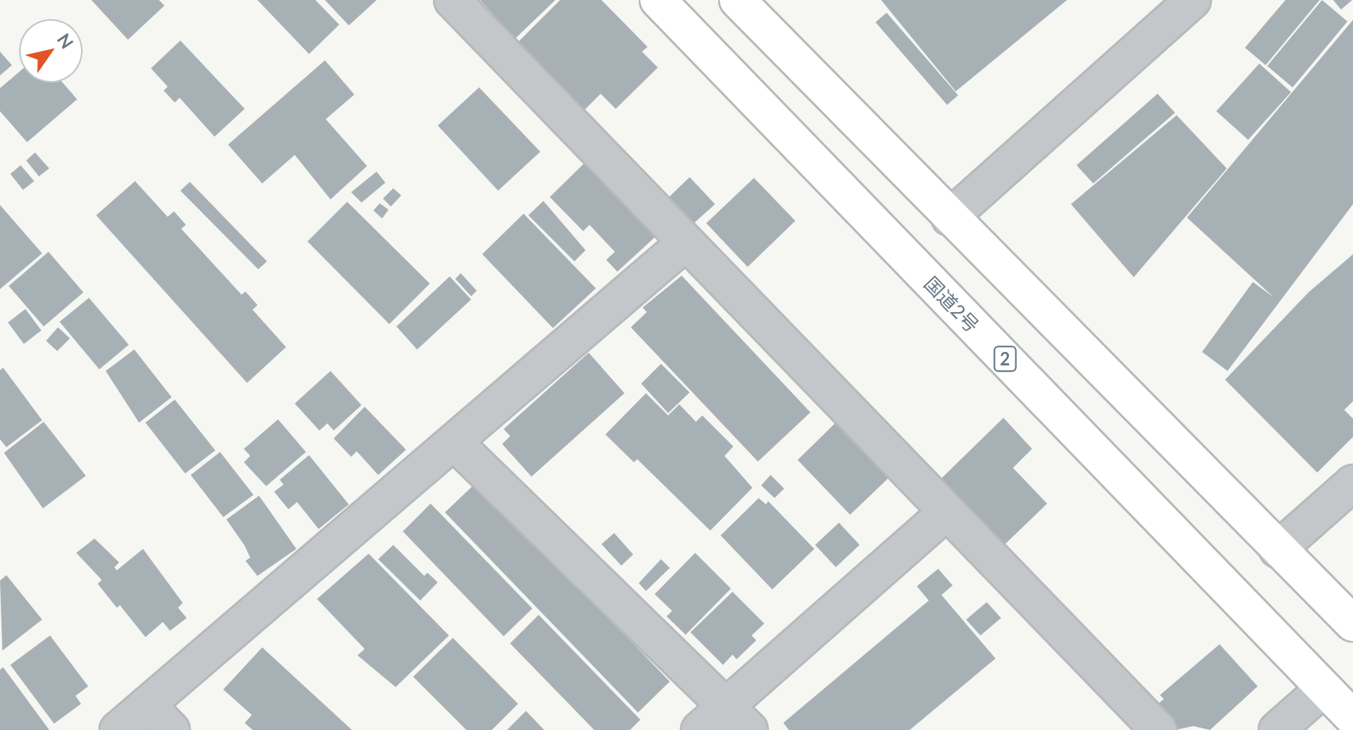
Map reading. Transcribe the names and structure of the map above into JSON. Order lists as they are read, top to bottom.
{
  "streets": {
    "highway": ["国道2号", "2"]
  },
  "north": "top right"
}
